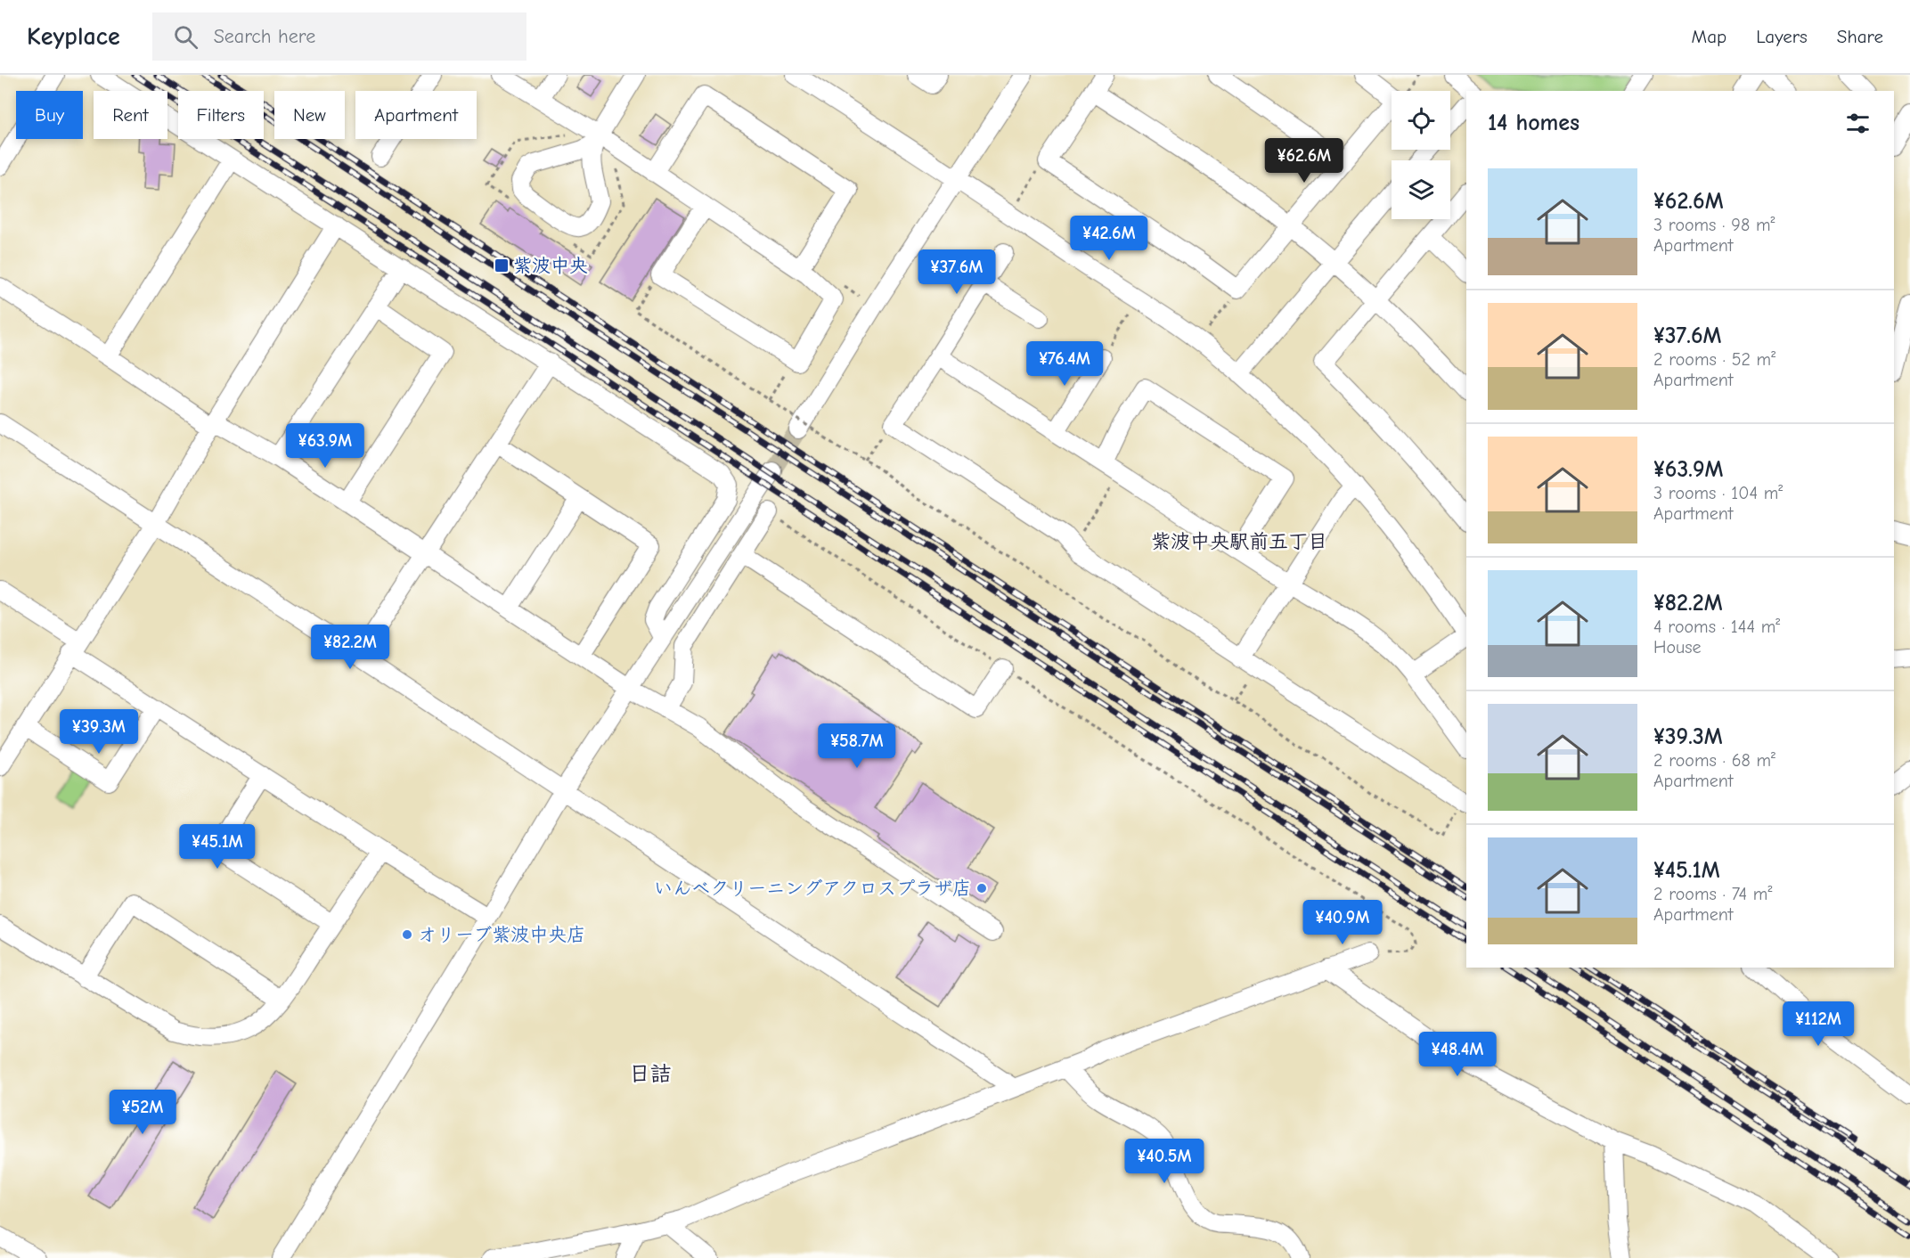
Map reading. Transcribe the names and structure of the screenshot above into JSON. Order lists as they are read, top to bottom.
{
  "districts": ["紫波中央駅前五丁目", "日詰"],
  "places": {
    "transit": ["紫波中央"],
    "other": ["いんべクリーニングアクロスプラザ店", "オリーブ紫波中央店"]
  },
  "page": {
    "header": "Keyplace",
    "search": "Search here",
    "nav": ["Map", "Layers", "Share"],
    "chip": [
      "Buy",
      "Rent",
      "Filters",
      "New",
      "Apartment"
    ],
    "heading": "14 homes",
    "price": [
      "¥62.6M",
      "¥42.6M",
      "¥37.6M",
      "¥76.4M",
      "¥63.9M",
      "¥82.2M",
      "¥39.3M",
      "¥58.7M",
      "¥45.1M",
      "¥40.9M",
      "¥112M",
      "¥48.4M",
      "¥52M",
      "¥40.5M"
    ],
    "list": [
      {
        "name": "¥62.6M",
        "note": "3 rooms · 98 m² · Apartment"
      },
      {
        "name": "¥37.6M",
        "note": "2 rooms · 52 m² · Apartment"
      },
      {
        "name": "¥63.9M",
        "note": "3 rooms · 104 m² · Apartment"
      },
      {
        "name": "¥82.2M",
        "note": "4 rooms · 144 m² · House"
      },
      {
        "name": "¥39.3M",
        "note": "2 rooms · 68 m² · Apartment"
      },
      {
        "name": "¥45.1M",
        "note": "2 rooms · 74 m² · Apartment"
      }
    ]
  }
}
